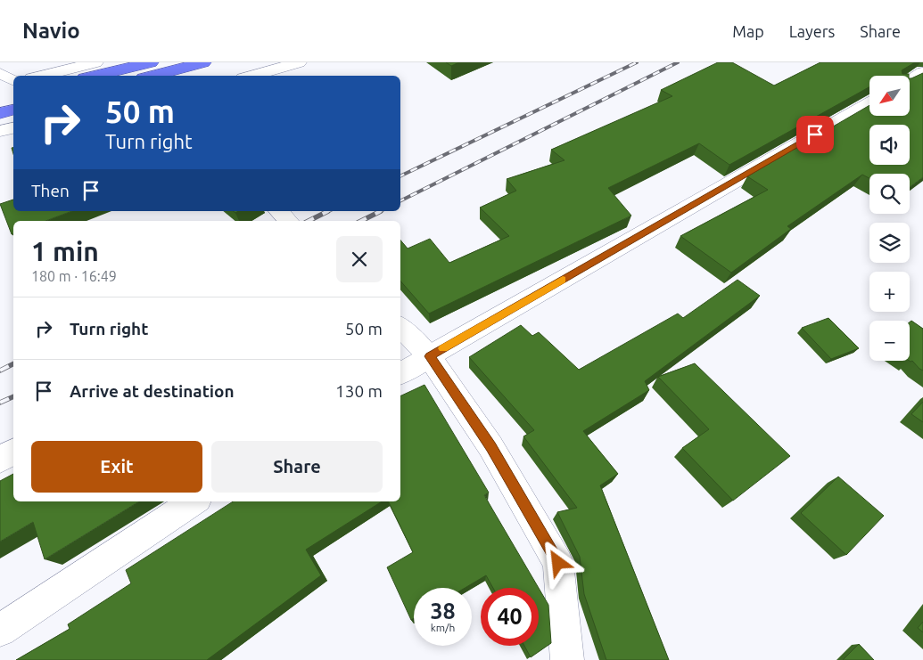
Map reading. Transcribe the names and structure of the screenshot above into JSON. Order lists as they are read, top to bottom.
{
  "north": "bottom left",
  "page": {
    "header": "Navio",
    "nav": ["Map", "Layers", "Share"],
    "map_buttons": ["+", "−"],
    "turn": ["50 m", "Turn right"],
    "then": "Then",
    "heading": ["1 min", "180 m · 16:49"],
    "list": [
      {
        "name": "Turn right",
        "value": "50 m"
      },
      {
        "name": "Arrive at destination",
        "value": "130 m"
      }
    ],
    "buttons": ["Exit", "Share"],
    "speed": "38 km/h",
    "limit": "40"
  }
}
